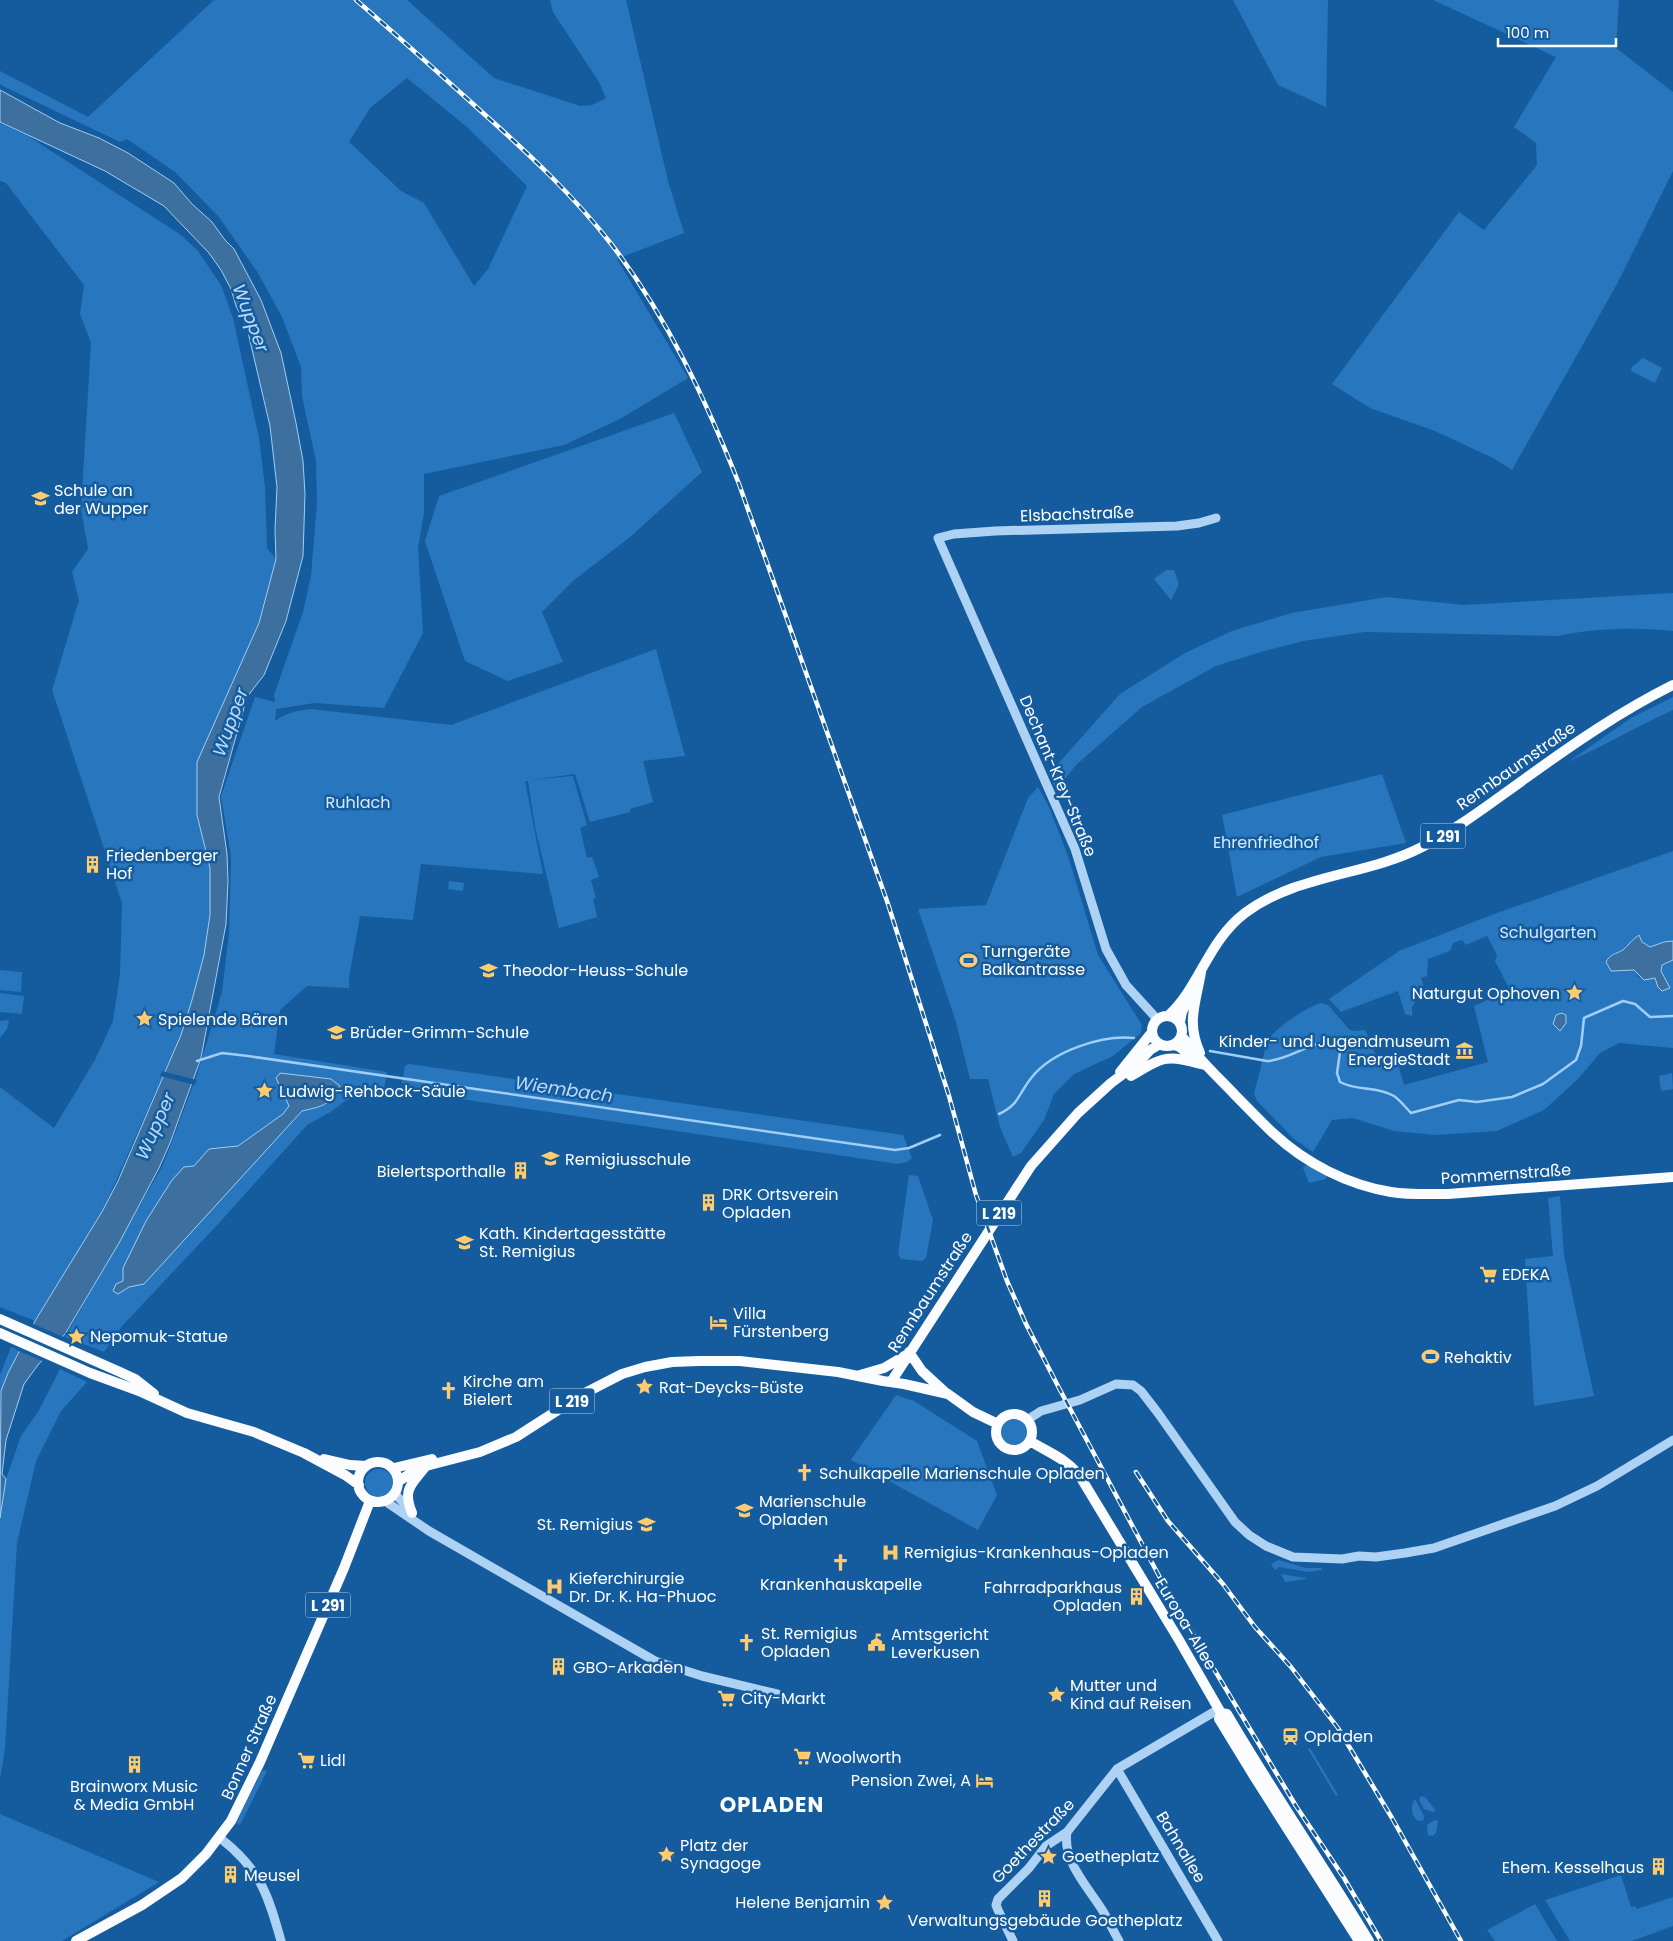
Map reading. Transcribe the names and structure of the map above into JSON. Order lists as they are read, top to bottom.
{
  "streets": {
    "main road": [
      "Rennbaumstraße",
      "L 291",
      "Pommernstraße",
      "L 219",
      "Europa-Allee",
      "Bonner Straße"
    ],
    "street": [
      "Elsbachstraße",
      "Dechant-Krey-Straße",
      "Goethestraße",
      "Bahnallee"
    ]
  },
  "crossings": [
    ["Elsbachstraße", "Dechant-Krey-Straße"],
    ["Rennbaumstraße", "Dechant-Krey-Straße"],
    ["Rennbaumstraße", "L 219"],
    ["Pommernstraße", "L 219"],
    ["L 219", "Bonner Straße"],
    ["Europa-Allee", "Goethestraße"],
    ["Goethestraße", "Bahnallee"]
  ],
  "districts": ["OPLADEN"],
  "water": ["Wupper", "Wiembach"],
  "parks": ["Ruhlach", "Ehrenfriedhof", "Schulgarten"],
  "places": {
    "school or university": [
      "Schule an der Wupper",
      "Theodor-Heuss-Schule",
      "Brüder-Grimm-Schule",
      "Remigiusschule",
      "Kath. Kindertagesstätte St. Remigius",
      "Marienschule Opladen",
      "St. Remigius"
    ],
    "building": [
      "Friedenberger Hof",
      "Bielertsporthalle",
      "DRK Ortsverein Opladen",
      "Fahrradparkhaus Opladen",
      "GBO-Arkaden",
      "Brainworx Music & Media GmbH",
      "Ehem. Kesselhaus",
      "Meusel",
      "Verwaltungsgebäude Goetheplatz"
    ],
    "sports": ["Turngeräte Balkantrasse", "Rehaktiv"],
    "place": [
      "Naturgut Ophoven",
      "Spielende Bären",
      "Ludwig-Rehbock-Säule",
      "Nepomuk-Statue",
      "Rat-Deycks-Büste",
      "Mutter und Kind auf Reisen",
      "Platz der Synagoge",
      "Goetheplatz",
      "Helene Benjamin"
    ],
    "museum": ["Kinder- und Jugendmuseum EnergieStadt"],
    "supermarket": [
      "EDEKA",
      "City-Markt",
      "Woolworth",
      "Lidl"
    ],
    "hotel": ["Villa Fürstenberg", "Pension Zwei, A"],
    "church": [
      "Kirche am Bielert",
      "Schulkapelle Marienschule Opladen",
      "Krankenhauskapelle",
      "St. Remigius Opladen"
    ],
    "hospital": ["Remigius-Krankenhaus-Opladen", "Kieferchirurgie Dr. Dr. K. Ha-Phuoc"],
    "public building": ["Amtsgericht Leverkusen"],
    "station": ["Opladen"]
  },
  "scale_bar": "100 m"
}
